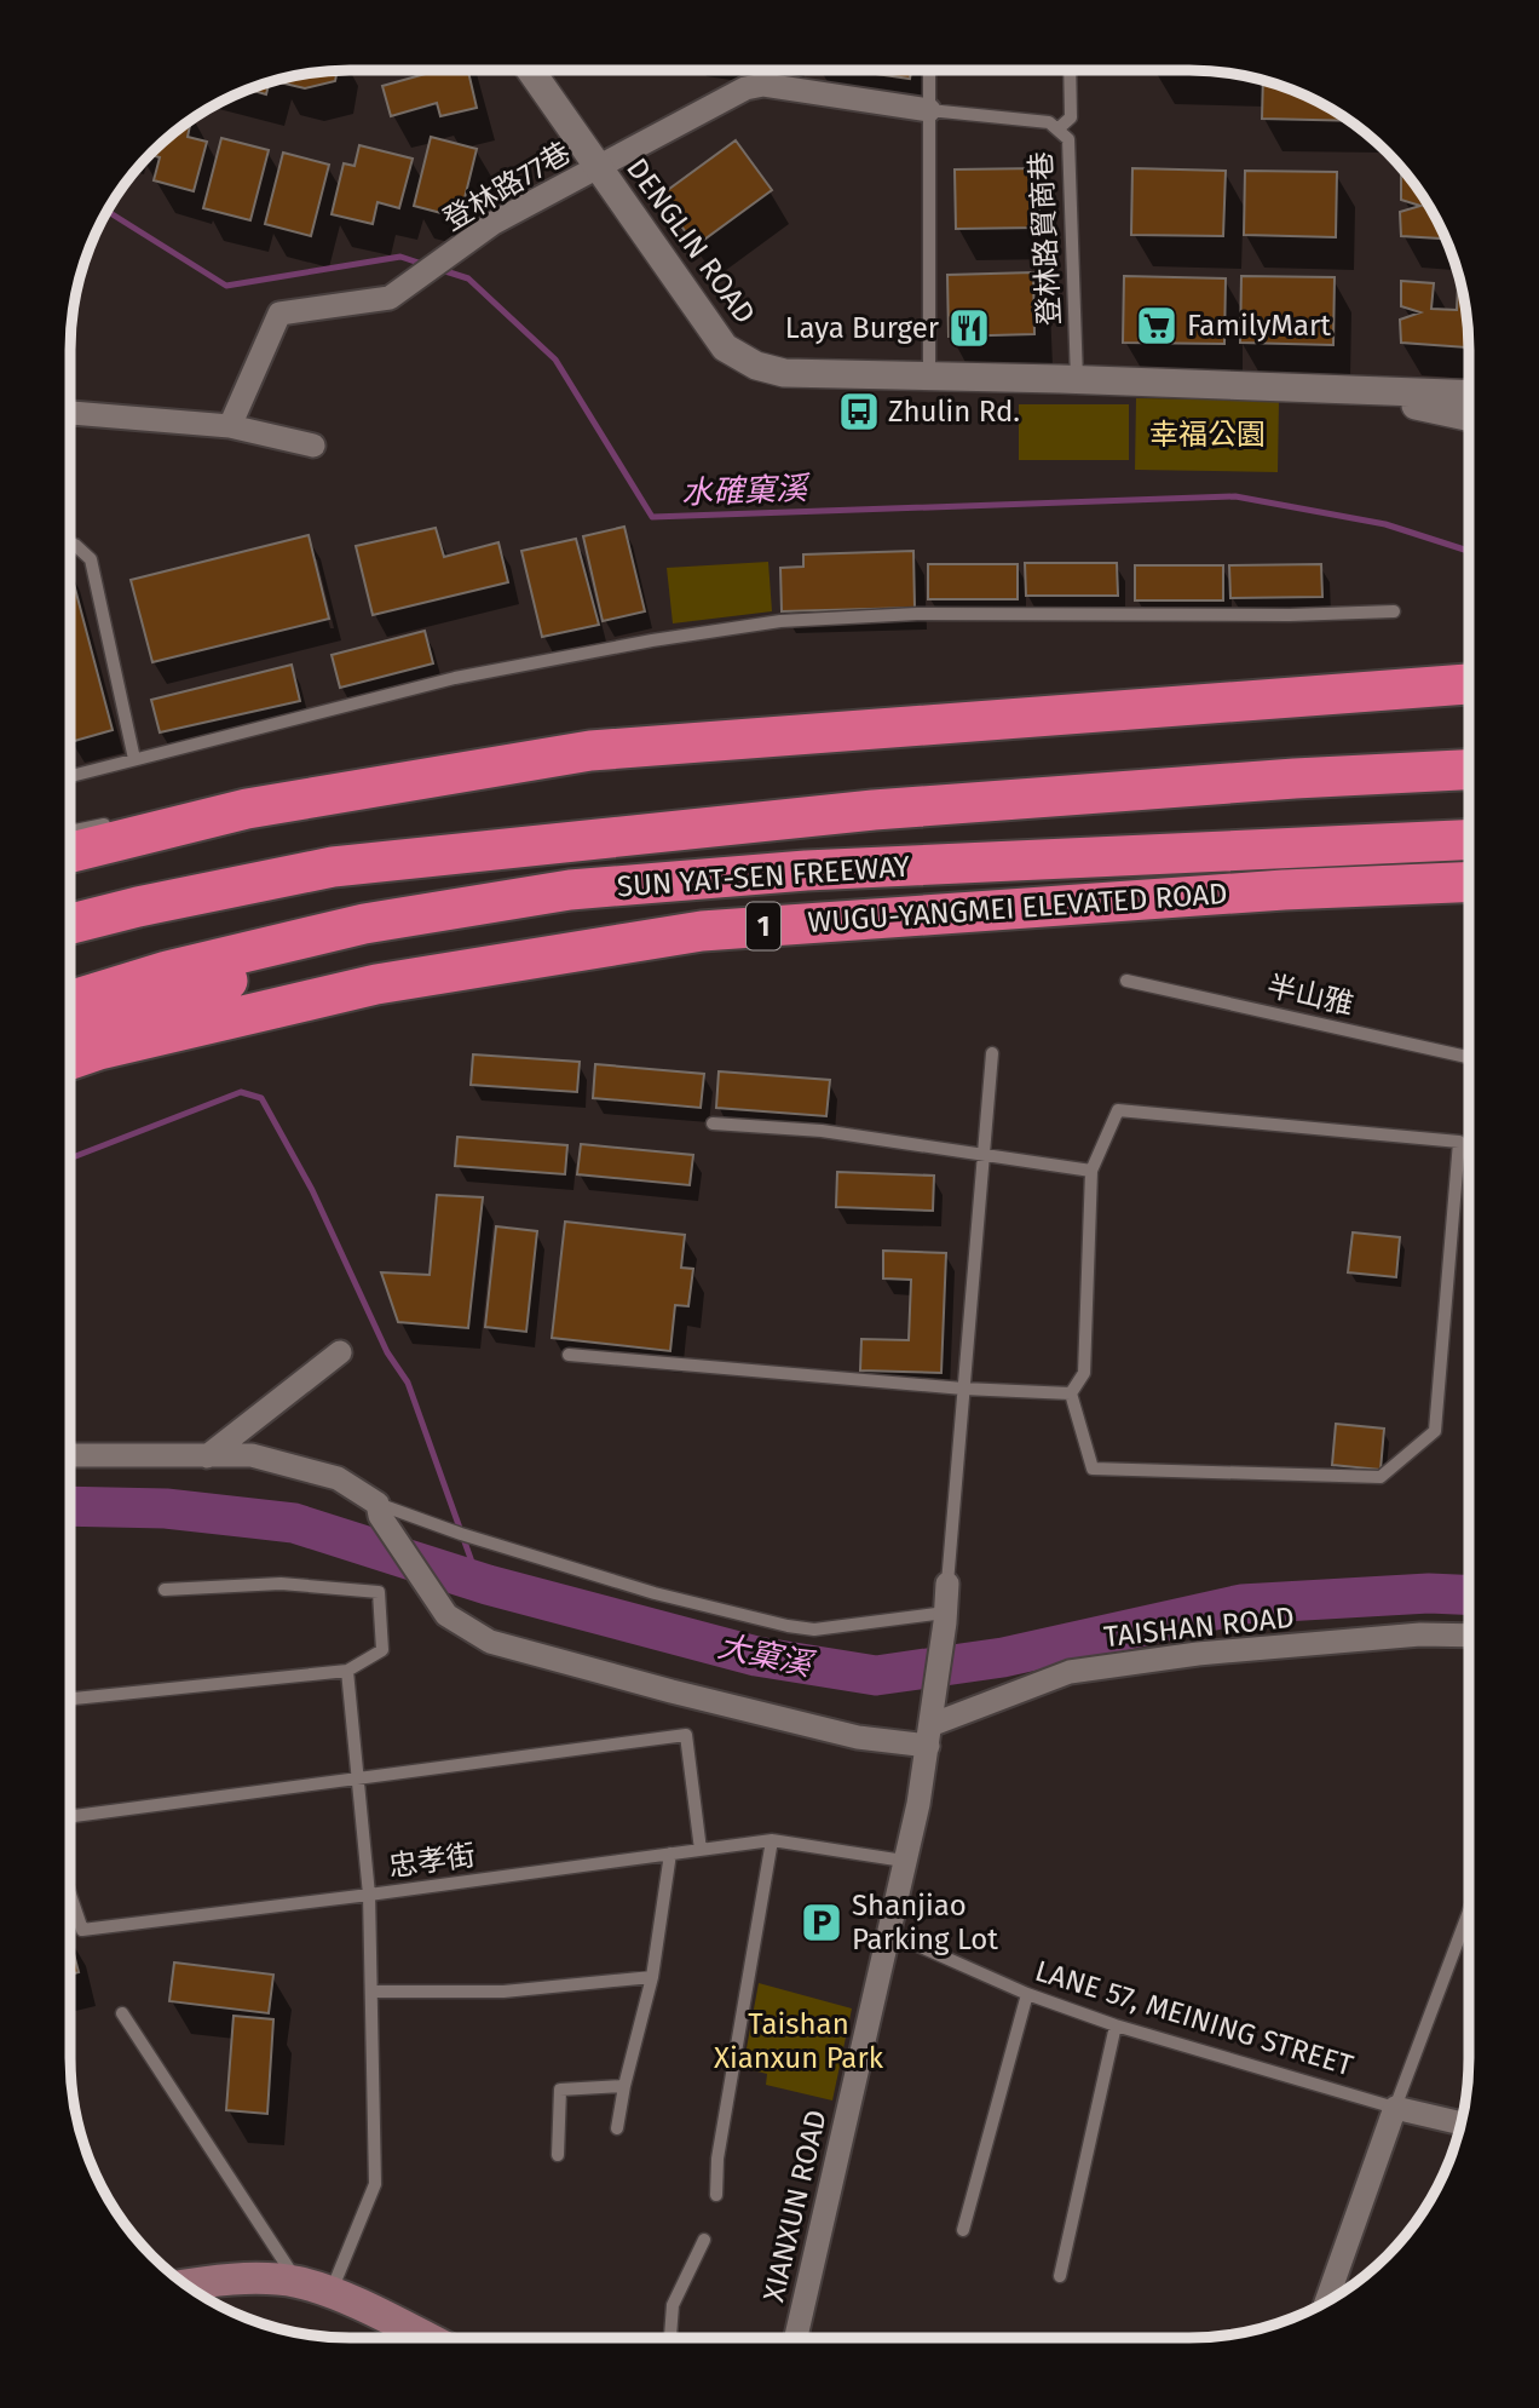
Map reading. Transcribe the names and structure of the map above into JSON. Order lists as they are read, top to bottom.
{
  "streets": {
    "highway": ["SUN YAT-SEN FREEWAY", "WUGU-YANGMEI ELEVATED ROAD", "1"],
    "street": [
      "登林路77巷",
      "DENGLIN ROAD",
      "TAISHAN ROAD",
      "XIANXUN ROAD"
    ],
    "lane": [
      "登林路貿商巷",
      "半山雅",
      "忠孝街",
      "LANE 57, MEINING STREET"
    ]
  },
  "crossings": [
    ["登林路77巷", "登林路貿商巷"],
    ["登林路77巷", "DENGLIN ROAD"],
    ["登林路貿商巷", "DENGLIN ROAD"],
    ["TAISHAN ROAD", "XIANXUN ROAD"],
    ["忠孝街", "XIANXUN ROAD"],
    ["LANE 57, MEINING STREET", "XIANXUN ROAD"]
  ],
  "water": ["水確窠溪", "大窠溪"],
  "parks": ["幸福公園", "Taishan Xianxun Park"],
  "places": {
    "supermarket": ["FamilyMart"],
    "restaurant": ["Laya Burger"],
    "bus stop": ["Zhulin Rd."],
    "parking": ["Shanjiao Parking Lot"]
  }
}
